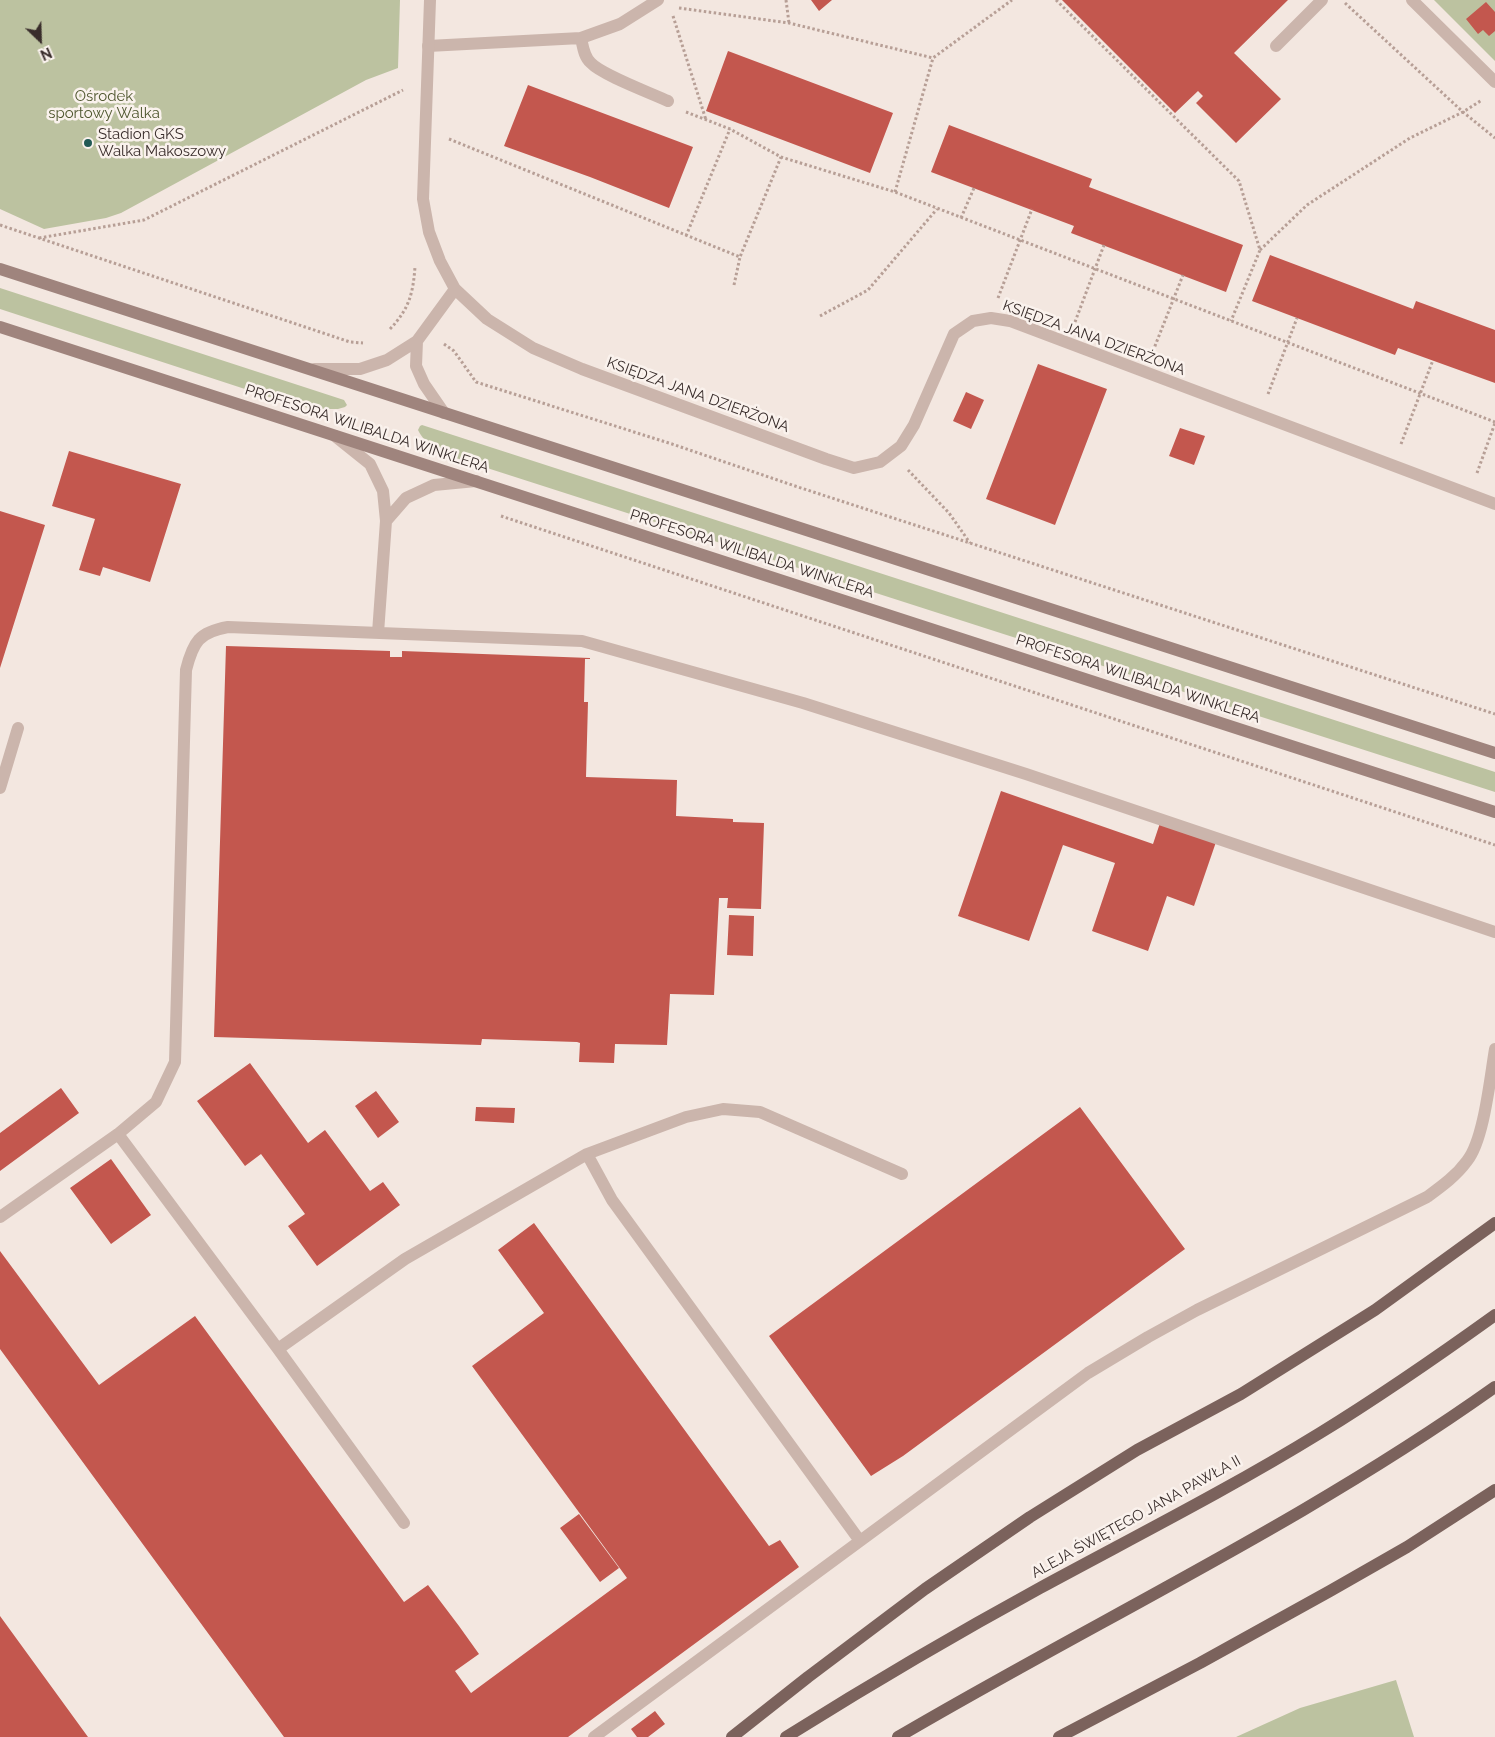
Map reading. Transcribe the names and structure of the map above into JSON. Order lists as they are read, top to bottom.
{
  "streets": {
    "main road": ["PROFESORA WILIBALDA WINKLERA", "ALEJA ŚWIĘTEGO JANA PAWŁA II"],
    "street": ["KSIĘDZA JANA DZIERŻONA"]
  },
  "parks": ["Ośrodek sportowy Walka"],
  "places": ["Stadion GKS Walka Makoszowy"],
  "north": "bottom right"
}
